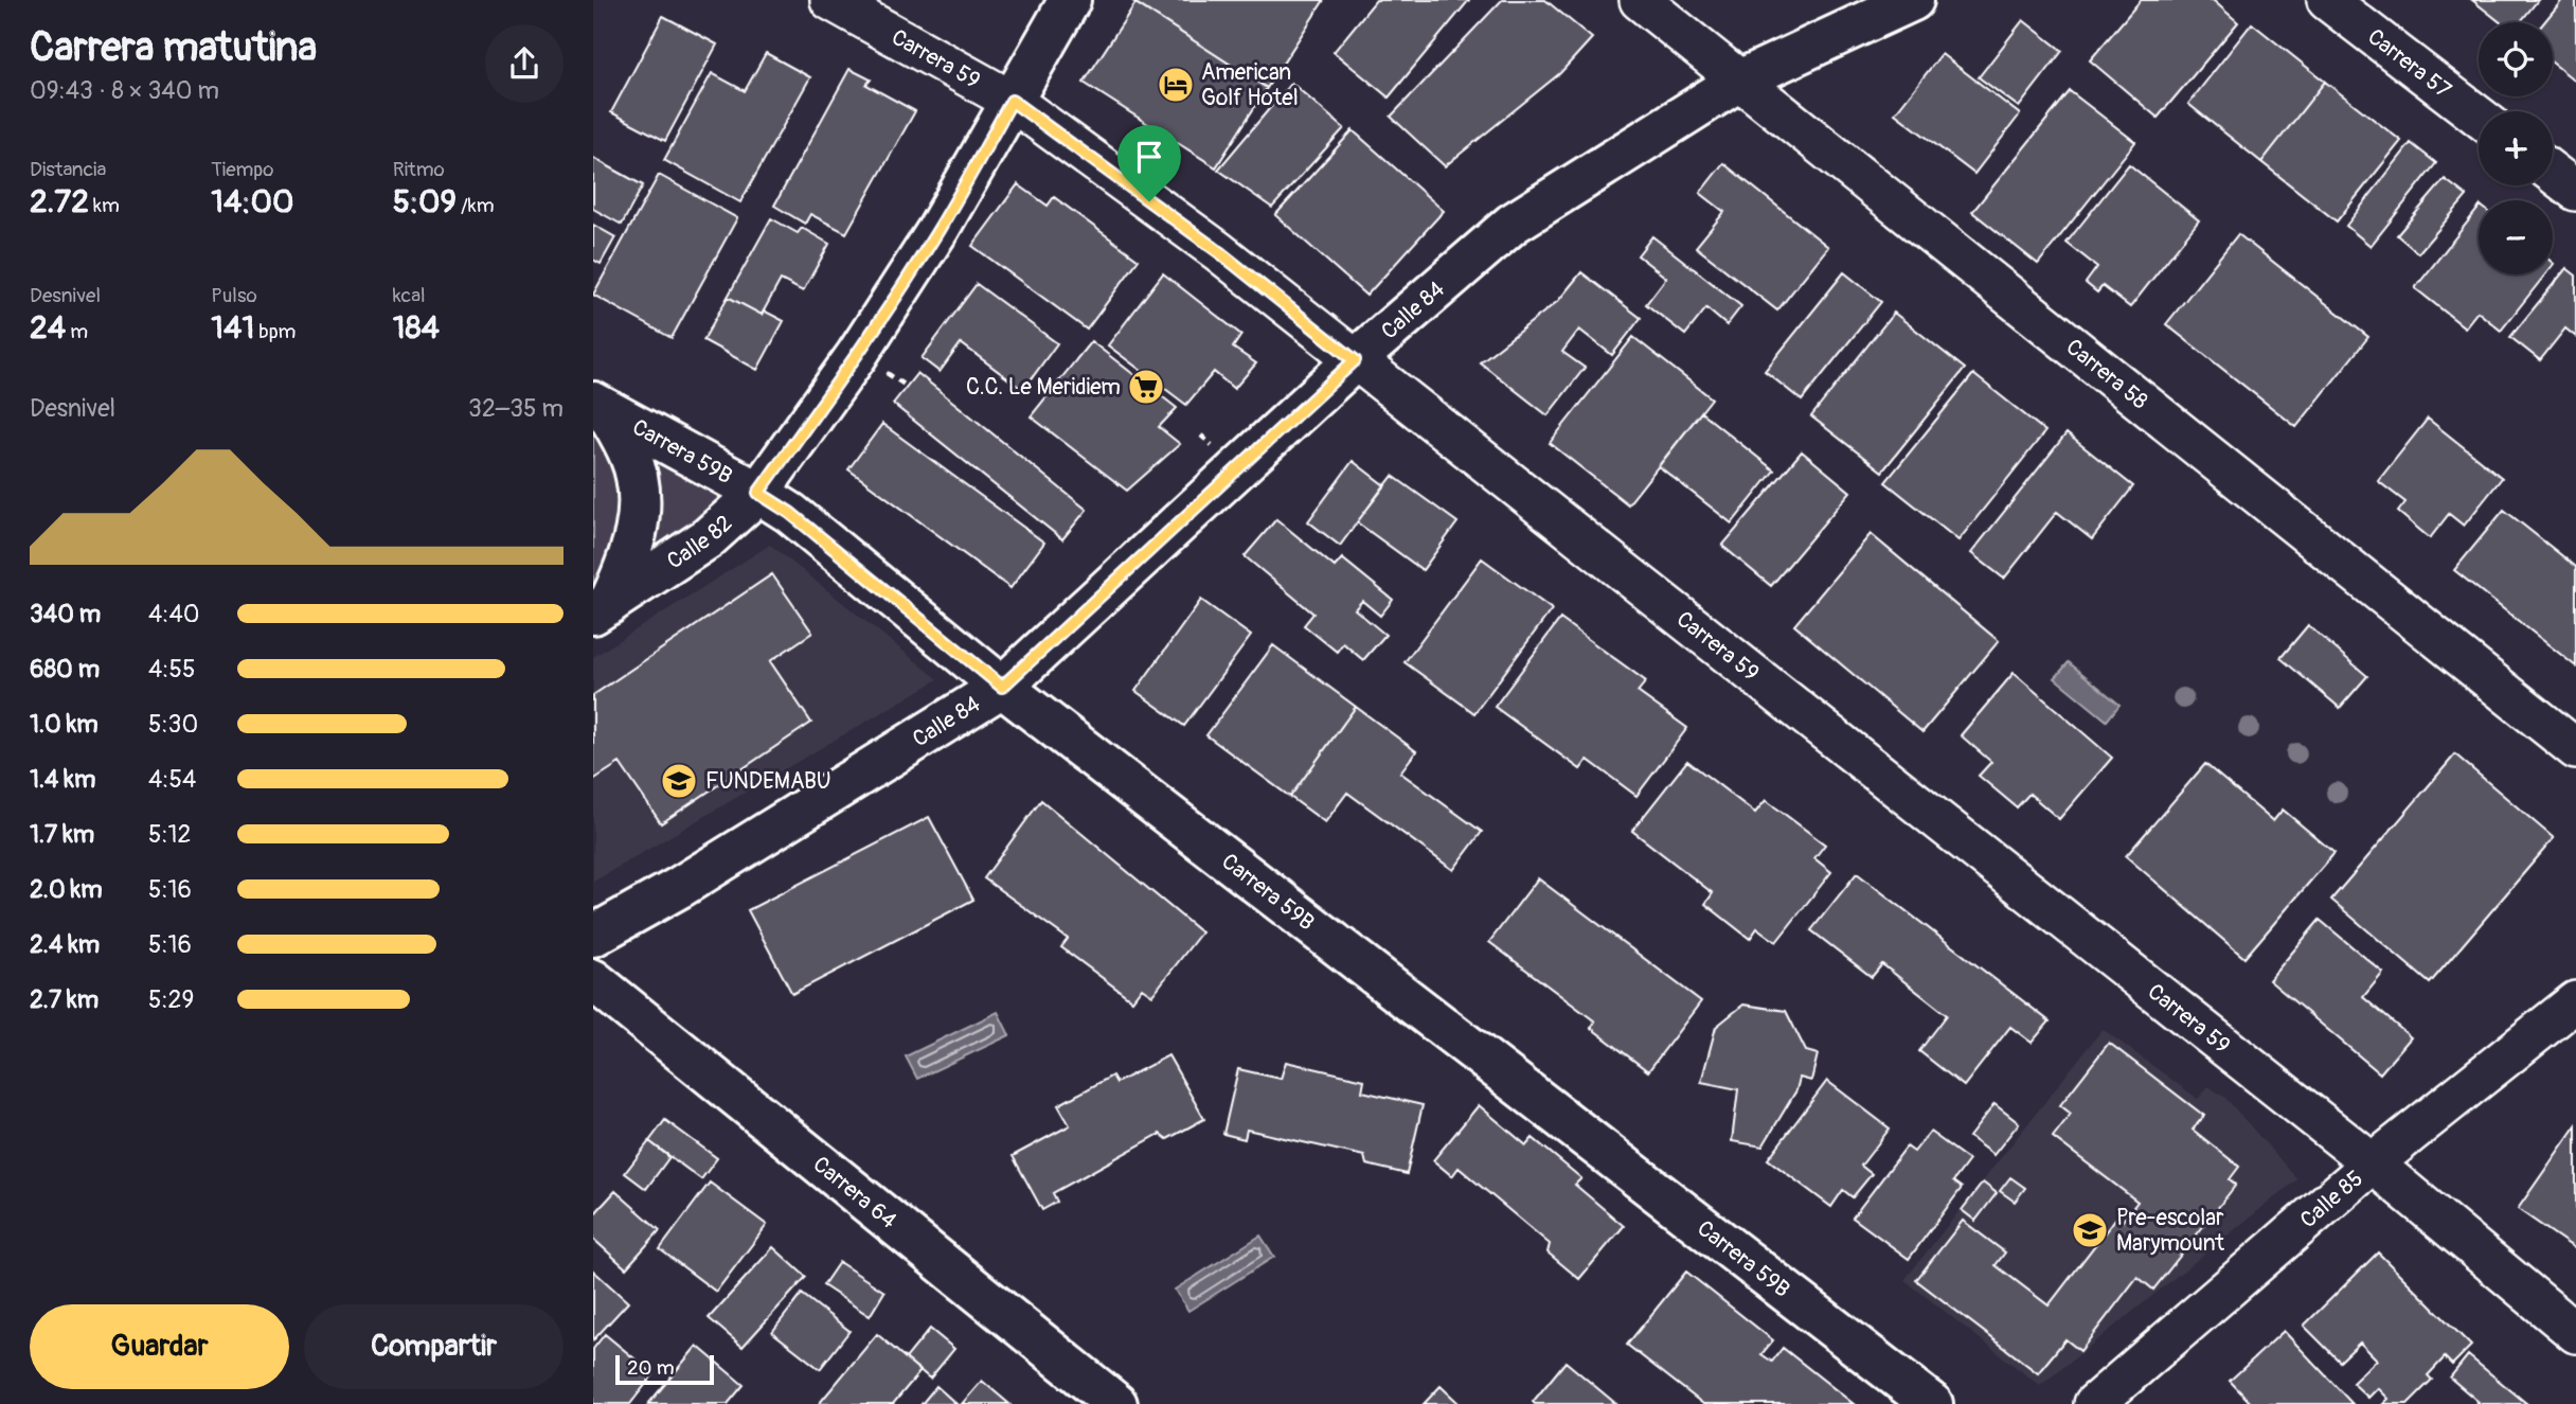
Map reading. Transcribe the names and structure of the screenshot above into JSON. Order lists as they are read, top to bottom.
{
  "streets": {
    "street": [
      "Carrera 59",
      "Carrera 57",
      "Calle 84",
      "Carrera 58",
      "Carrera 59B",
      "Calle 82",
      "Carrera 64",
      "Calle 85"
    ]
  },
  "crossings": [
    ["Carrera 59", "Calle 84"],
    ["Carrera 59", "Calle 82"],
    ["Carrera 59", "Calle 85"],
    ["Calle 84", "Carrera 58"],
    ["Calle 84", "Carrera 59B"],
    ["Carrera 59B", "Calle 82"]
  ],
  "places": {
    "hotel": ["American Golf Hotel"],
    "supermarket": ["C.C. Le Meridiem"],
    "school or university": ["FUNDEMABU", "Pre-escolar Marymount"]
  },
  "scale_bar": "20 m",
  "page": {
    "heading": ["Carrera matutina", "09:43 · 8 × 340 m"],
    "map_buttons": ["+", "−"],
    "stats": [
      ["Distancia", "2.72 km"],
      ["Tiempo", "14:00"],
      ["Ritmo", "5:09 /km"],
      ["Desnivel", "24 m"],
      ["Pulso", "141 bpm"],
      ["kcal", "184"]
    ],
    "chart": ["Desnivel", "32–35 m"],
    "list": [
      {
        "name": "340 m",
        "note": "4:40"
      },
      {
        "name": "680 m",
        "note": "4:55"
      },
      {
        "name": "1.0 km",
        "note": "5:30"
      },
      {
        "name": "1.4 km",
        "note": "4:54"
      },
      {
        "name": "1.7 km",
        "note": "5:12"
      },
      {
        "name": "2.0 km",
        "note": "5:16"
      },
      {
        "name": "2.4 km",
        "note": "5:16"
      },
      {
        "name": "2.7 km",
        "note": "5:29"
      }
    ],
    "buttons": ["Guardar", "Compartir"],
    "scale": "20 m"
  }
}
